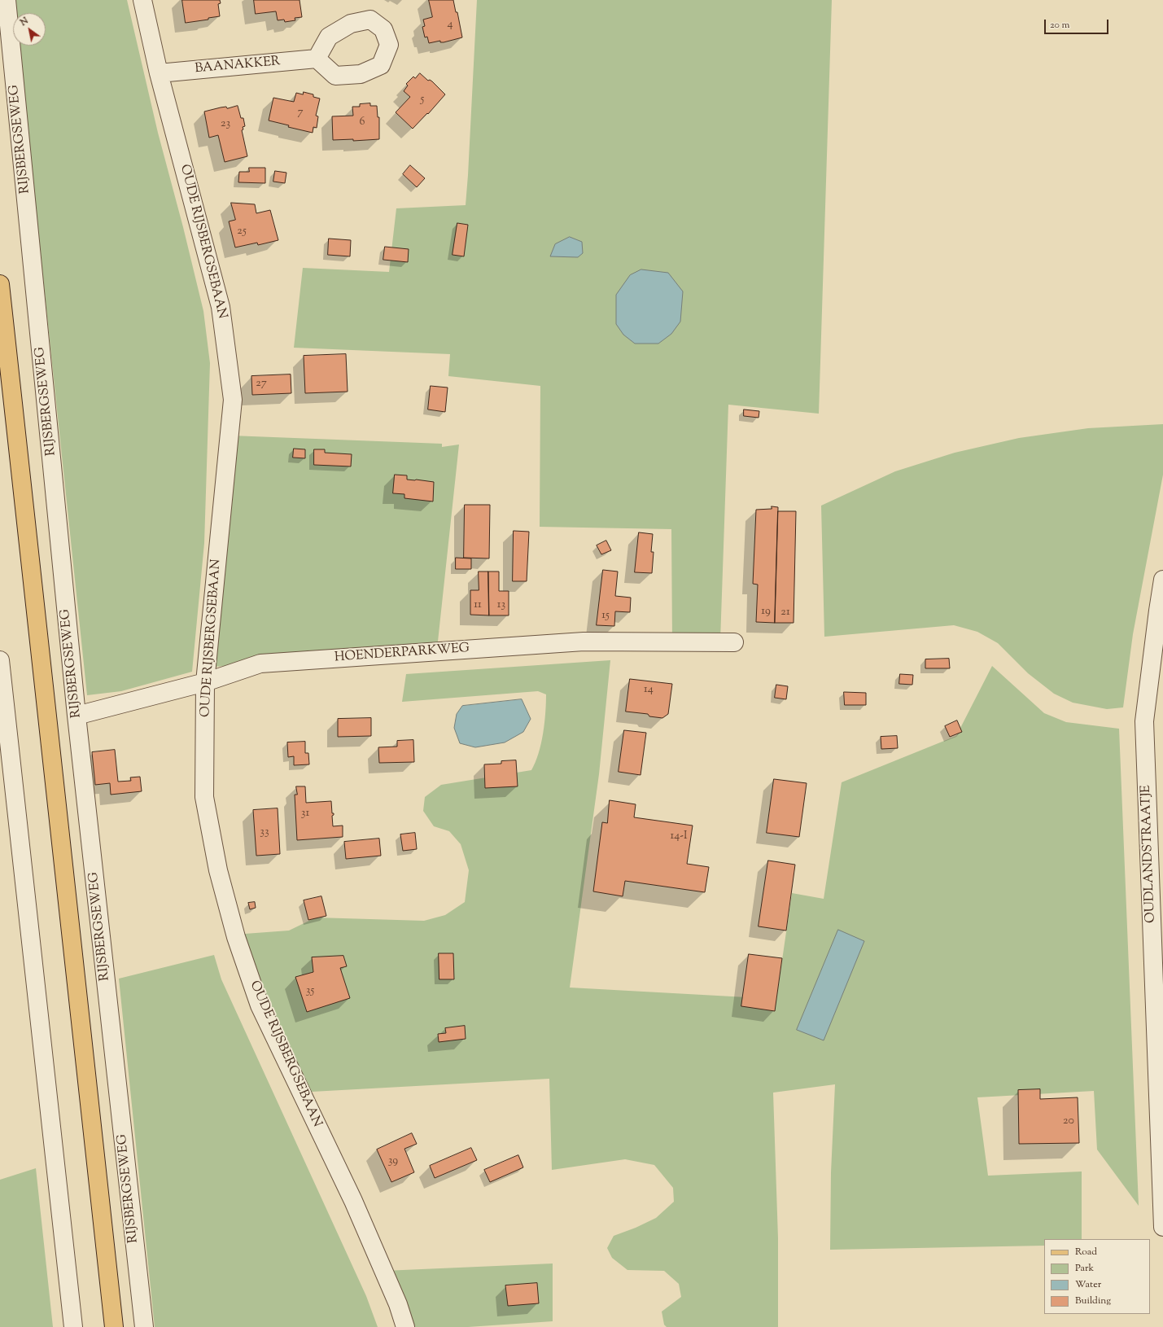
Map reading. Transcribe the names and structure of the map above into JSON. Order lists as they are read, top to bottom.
{
  "streets": {
    "street": [
      "BAANAKKER",
      "RIJSBERGSEWEG",
      "OUDE RIJSBERGSEBAAN",
      "HOENDERPARKWEG",
      "OUDLANDSTRAATJE"
    ]
  },
  "crossings": [
    ["BAANAKKER", "OUDE RIJSBERGSEBAAN"],
    ["RIJSBERGSEWEG", "HOENDERPARKWEG"],
    ["OUDE RIJSBERGSEBAAN", "HOENDERPARKWEG"]
  ],
  "house_numbers": [
    "4",
    "5",
    "7",
    "6",
    "23",
    "25",
    "27",
    "11",
    "13",
    "19",
    "21",
    "15",
    "14",
    "31",
    "33",
    "14-I",
    "35",
    "20",
    "39"
  ],
  "legend": [
    "Road",
    "Park",
    "Water",
    "Building"
  ],
  "scale_bar": "20 m",
  "north": "top left"
}
